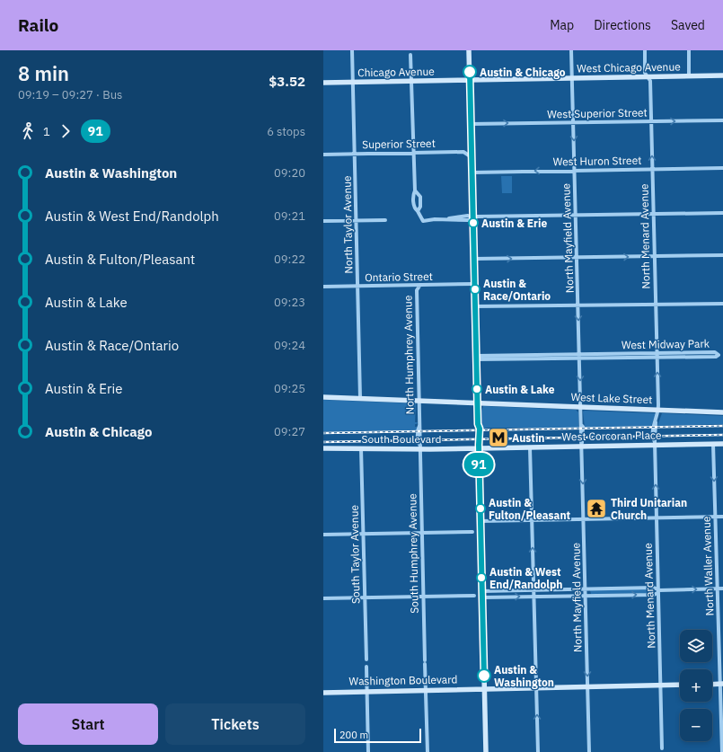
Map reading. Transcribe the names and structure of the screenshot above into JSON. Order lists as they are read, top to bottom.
{
  "streets": {
    "street": [
      "West Chicago Avenue",
      "Chicago Avenue",
      "West Superior Street",
      "Superior Street",
      "West Huron Street",
      "North Taylor Avenue",
      "North Menard Avenue",
      "North Mayfield Avenue",
      "Ontario Street",
      "West Midway Park",
      "North Humphrey Avenue",
      "West Lake Street",
      "West Corcoran Place",
      "South Boulevard",
      "South Humphrey Avenue",
      "South Taylor Avenue",
      "North Waller Avenue",
      "Washington Boulevard"
    ]
  },
  "crossings": [
    ["West Chicago Avenue", "Chicago Avenue"],
    ["West Chicago Avenue", "North Menard Avenue"],
    ["West Chicago Avenue", "North Mayfield Avenue"],
    ["Chicago Avenue", "North Taylor Avenue"],
    ["West Superior Street", "North Menard Avenue"],
    ["West Superior Street", "North Mayfield Avenue"],
    ["Superior Street", "North Taylor Avenue"],
    ["West Huron Street", "North Menard Avenue"],
    ["West Huron Street", "North Mayfield Avenue"],
    ["North Taylor Avenue", "Ontario Street"],
    ["North Taylor Avenue", "West Lake Street"],
    ["North Menard Avenue", "West Midway Park"],
    ["North Menard Avenue", "West Lake Street"],
    ["North Menard Avenue", "West Corcoran Place"],
    ["North Menard Avenue", "Washington Boulevard"],
    ["North Mayfield Avenue", "West Midway Park"],
    ["North Mayfield Avenue", "West Lake Street"],
    ["North Mayfield Avenue", "West Corcoran Place"],
    ["North Mayfield Avenue", "Washington Boulevard"],
    ["Ontario Street", "North Humphrey Avenue"],
    ["North Humphrey Avenue", "West Lake Street"],
    ["North Humphrey Avenue", "South Boulevard"],
    ["North Humphrey Avenue", "South Humphrey Avenue"],
    ["West Corcoran Place", "South Boulevard"],
    ["West Corcoran Place", "North Waller Avenue"],
    ["South Boulevard", "South Humphrey Avenue"],
    ["South Boulevard", "South Taylor Avenue"],
    ["South Humphrey Avenue", "Washington Boulevard"]
  ],
  "one_way": ["West Superior Street", "West Huron Street", "North Mayfield Avenue"],
  "places": {
    "other": [
      "Austin & Chicago",
      "Austin & Erie",
      "Austin & Race/Ontario",
      "Austin & Lake",
      "Austin & Fulton/Pleasant",
      "Austin & West End/Randolph",
      "Austin & Washington"
    ],
    "metro station": ["Austin"],
    "temple": ["Third Unitarian Church"]
  },
  "lines": ["bus line 91"],
  "scale_bar": "200 m",
  "page": {
    "header": "Railo",
    "nav": ["Map", "Directions", "Saved"],
    "heading": ["8 min", "09:19 – 09:27 · Bus", "$3.52"],
    "on_map": "91",
    "legs": ["1", "91", "6 stops"],
    "list": [
      {
        "name": "Austin & Washington",
        "value": "09:20"
      },
      {
        "name": "Austin & West End/Randolph",
        "value": "09:21"
      },
      {
        "name": "Austin & Fulton/Pleasant",
        "value": "09:22"
      },
      {
        "name": "Austin & Lake",
        "value": "09:23"
      },
      {
        "name": "Austin & Race/Ontario",
        "value": "09:24"
      },
      {
        "name": "Austin & Erie",
        "value": "09:25"
      },
      {
        "name": "Austin & Chicago",
        "value": "09:27"
      }
    ],
    "map_buttons": ["+", "−"],
    "buttons": ["Start", "Tickets"],
    "scale": "200 m"
  }
}
